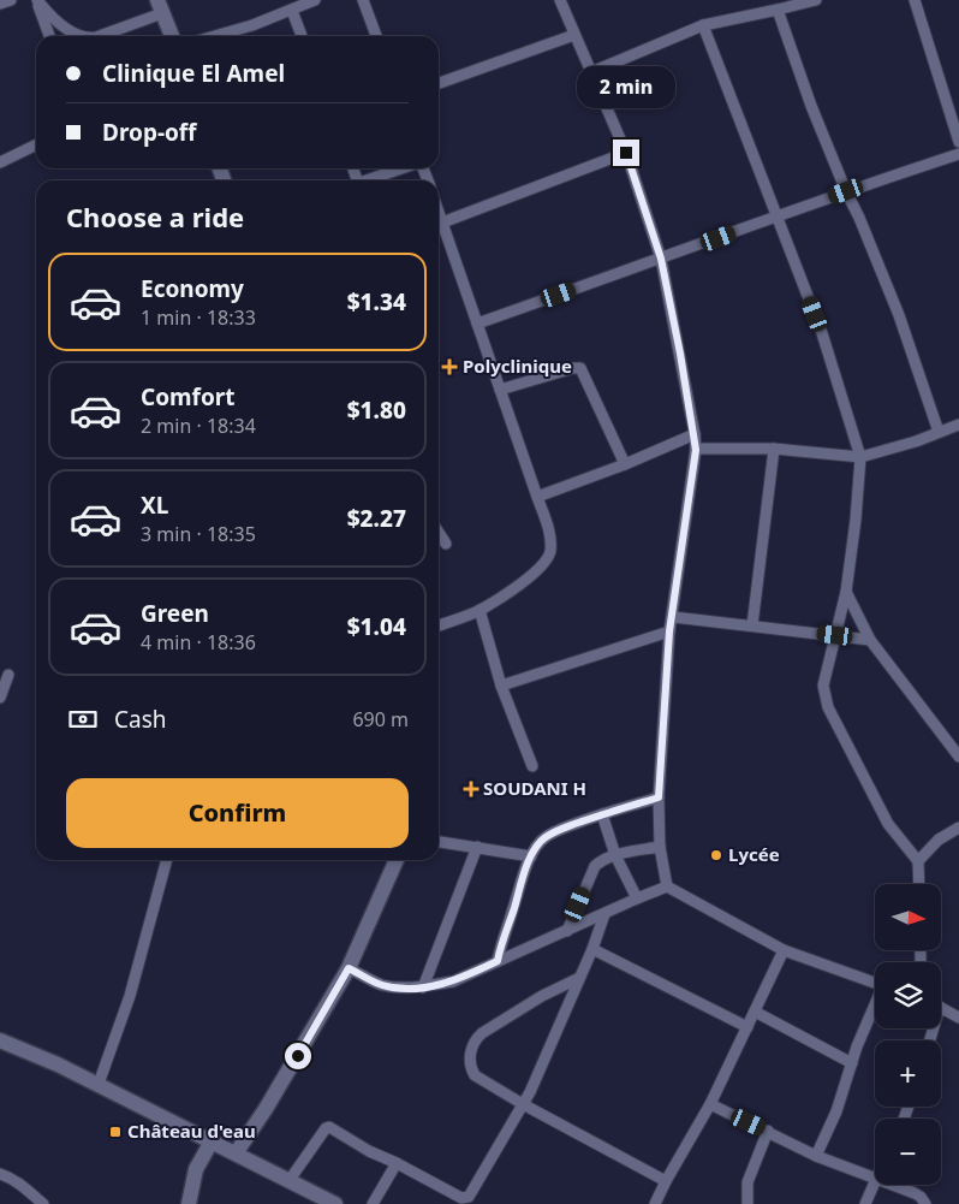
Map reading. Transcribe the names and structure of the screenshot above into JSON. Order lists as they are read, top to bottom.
{
  "places": {
    "health": ["Polyclinique", "SOUDANI H"],
    "other": ["Lycée"],
    "transit": ["Château d'eau"]
  },
  "north": "right",
  "page": {
    "banner": ["Clinique El Amel", "Drop-off"],
    "bubble": "2 min",
    "heading": "Choose a ride",
    "list": [
      {
        "name": "Economy",
        "note": "1 min · 18:33",
        "value": "$1.34"
      },
      {
        "name": "Comfort",
        "note": "2 min · 18:34",
        "value": "$1.80"
      },
      {
        "name": "XL",
        "note": "3 min · 18:35",
        "value": "$2.27"
      },
      {
        "name": "Green",
        "note": "4 min · 18:36",
        "value": "$1.04"
      }
    ],
    "pay": ["Cash", "690 m"],
    "buttons": "Confirm",
    "map_buttons": ["+", "−"]
  }
}
